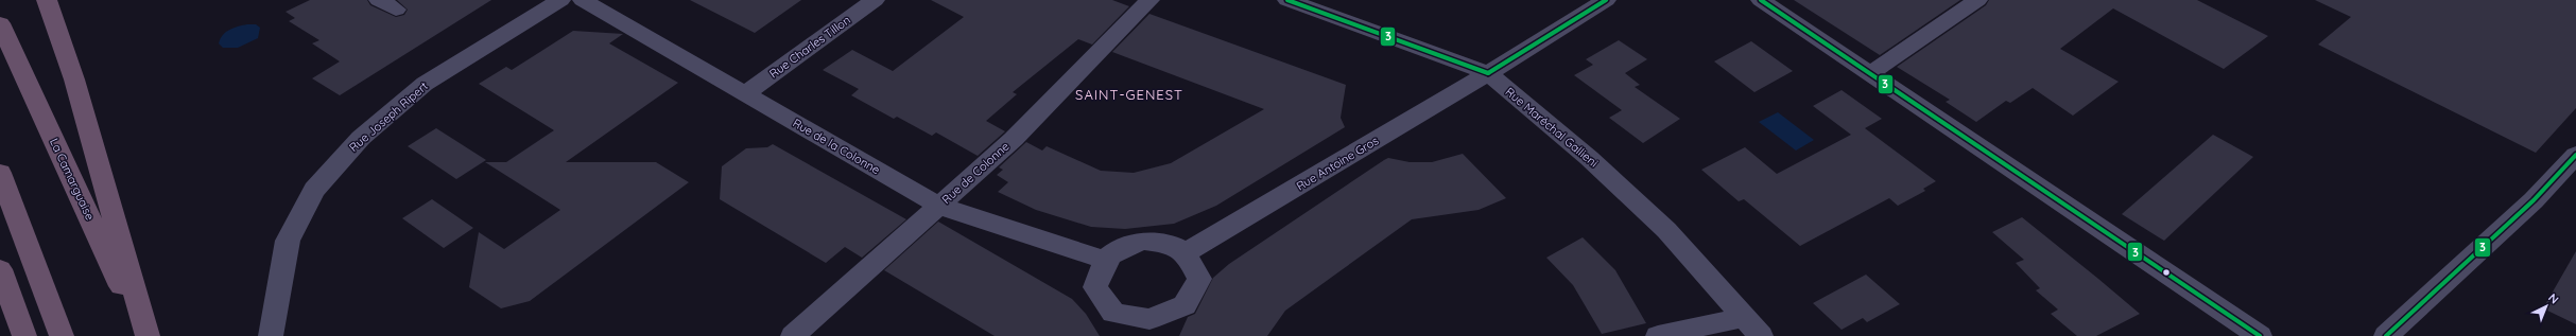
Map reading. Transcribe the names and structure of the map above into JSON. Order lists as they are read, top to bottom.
{
  "streets": {
    "highway": ["La Camarguaise"],
    "street": [
      "Rue Charles Tillon",
      "Rue Joseph Ripert",
      "Rue Maréchal Gallieni",
      "Rue de la Colonne",
      "Rue Antoine Gros",
      "Rue de Colonne"
    ]
  },
  "crossings": [
    ["Rue Charles Tillon", "Rue de la Colonne"],
    ["Rue Maréchal Gallieni", "Rue Antoine Gros"],
    ["Rue de la Colonne", "Rue Antoine Gros"],
    ["Rue de la Colonne", "Rue de Colonne"]
  ],
  "districts": ["SAINT-GENEST"],
  "lines": ["transit line 3"],
  "north": "top right"
}
